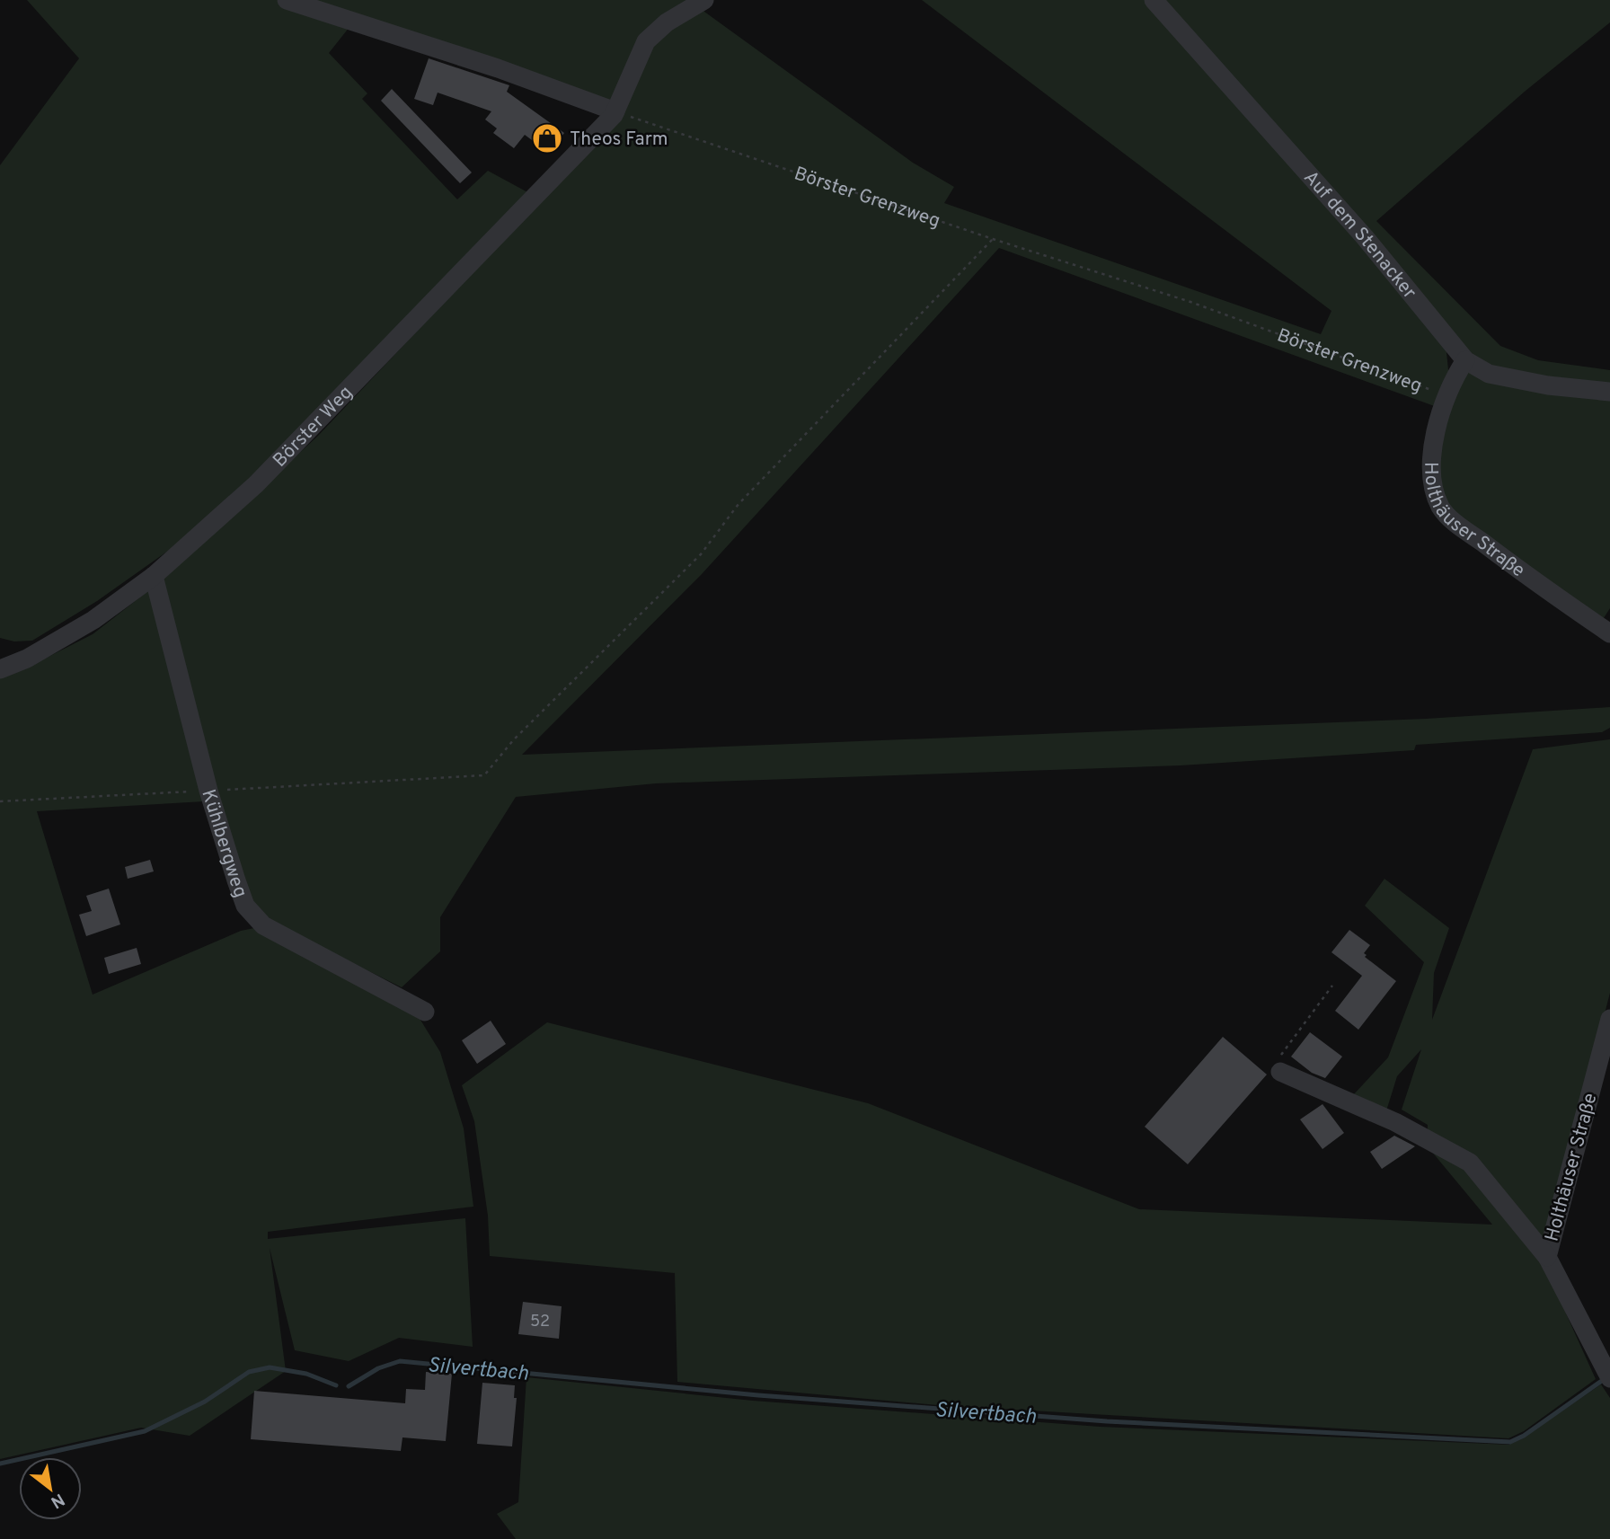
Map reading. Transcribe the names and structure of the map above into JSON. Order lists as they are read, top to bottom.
{
  "streets": {
    "street": [
      "Auf dem Stenacker",
      "Börster Weg",
      "Holthäuser Straße",
      "Kühlbergweg"
    ],
    "path": ["Börster Grenzweg"]
  },
  "crossings": [
    ["Börster Grenzweg", "Börster Weg"],
    ["Börster Grenzweg", "Holthäuser Straße"],
    ["Auf dem Stenacker", "Holthäuser Straße"],
    ["Börster Weg", "Kühlbergweg"]
  ],
  "water": ["Silvertbach"],
  "places": {
    "shop": ["Theos Farm"]
  },
  "house_numbers": ["52"],
  "north": "bottom right"
}
